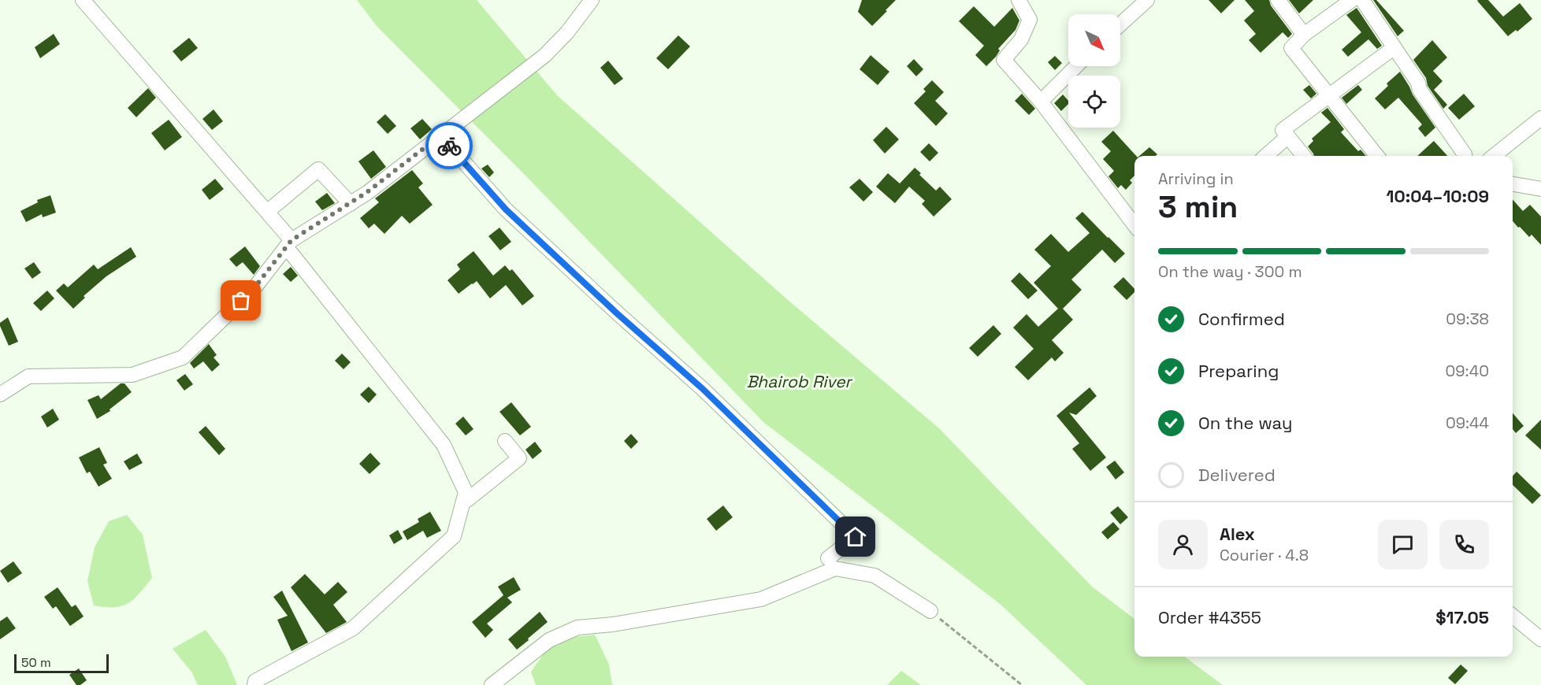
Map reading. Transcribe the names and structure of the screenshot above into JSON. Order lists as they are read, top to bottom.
{
  "water": ["Bhairob River"],
  "scale_bar": "50 m",
  "north": "bottom right",
  "page": {
    "heading": ["3 min", "Arriving in", "10:04–10:09"],
    "panel": [
      "Alex",
      "Courier · 4.8",
      "Order #4355",
      "$17.05"
    ],
    "bar": "On the way · 300 m",
    "list": [
      ["Confirmed", "09:38"],
      ["Preparing", "09:40"],
      ["On the way", "09:44"],
      "Delivered"
    ],
    "scale": "50 m"
  }
}
